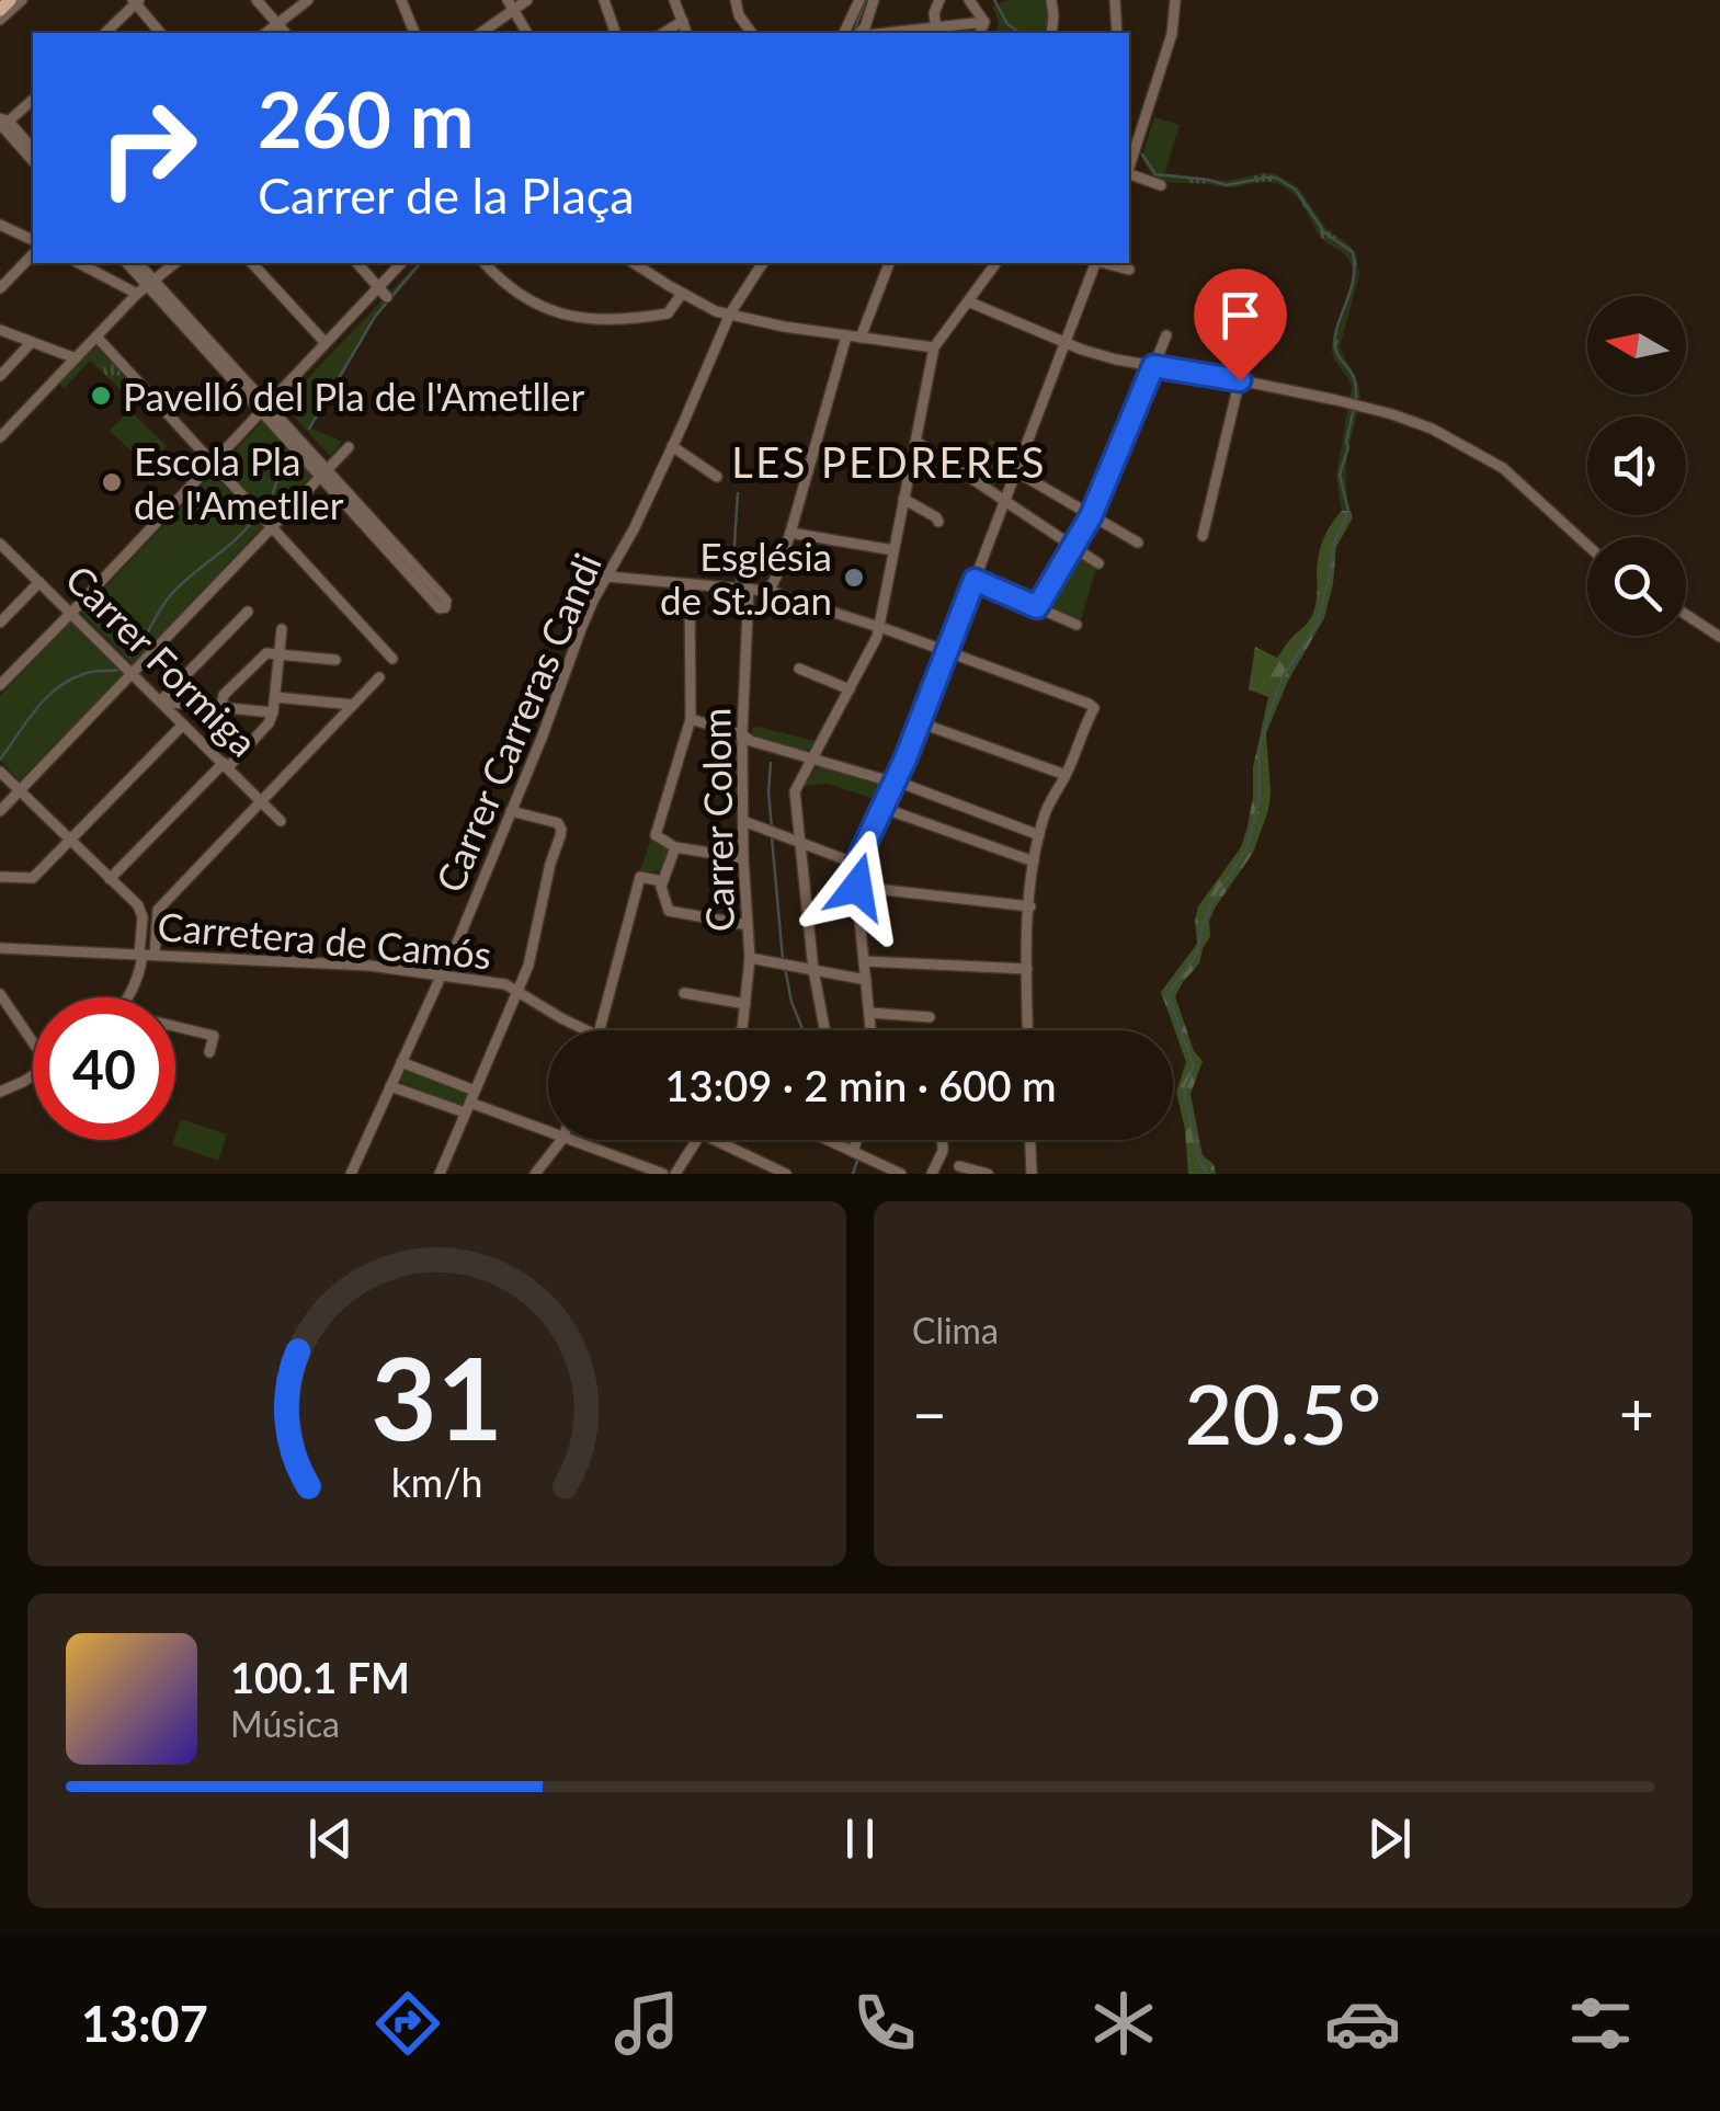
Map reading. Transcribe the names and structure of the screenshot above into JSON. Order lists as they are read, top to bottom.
{
  "streets": {
    "street": [
      "Carrer Formiga",
      "Carrer Carreras Candi",
      "Carrer Colom",
      "Carretera de Camós"
    ]
  },
  "crossings": [
    ["Carrer Carreras Candi", "Carretera de Camós"]
  ],
  "districts": ["LES PEDRERES"],
  "places": ["Pavelló del Pla de l'Ametller", "Escola Pla de l'Ametller", "Església de St.Joan"],
  "north": "left",
  "page": {
    "turn": ["260 m", "Carrer de la Plaça"],
    "limit": "40",
    "trip": "13:09 · 2 min · 600 m",
    "tile": "Clima",
    "heat": ["−", "20.5°", "+"],
    "song": ["100.1 FM", "Música"],
    "tabs": "13:07",
    "gauge": ["31", "km/h"]
  }
}
